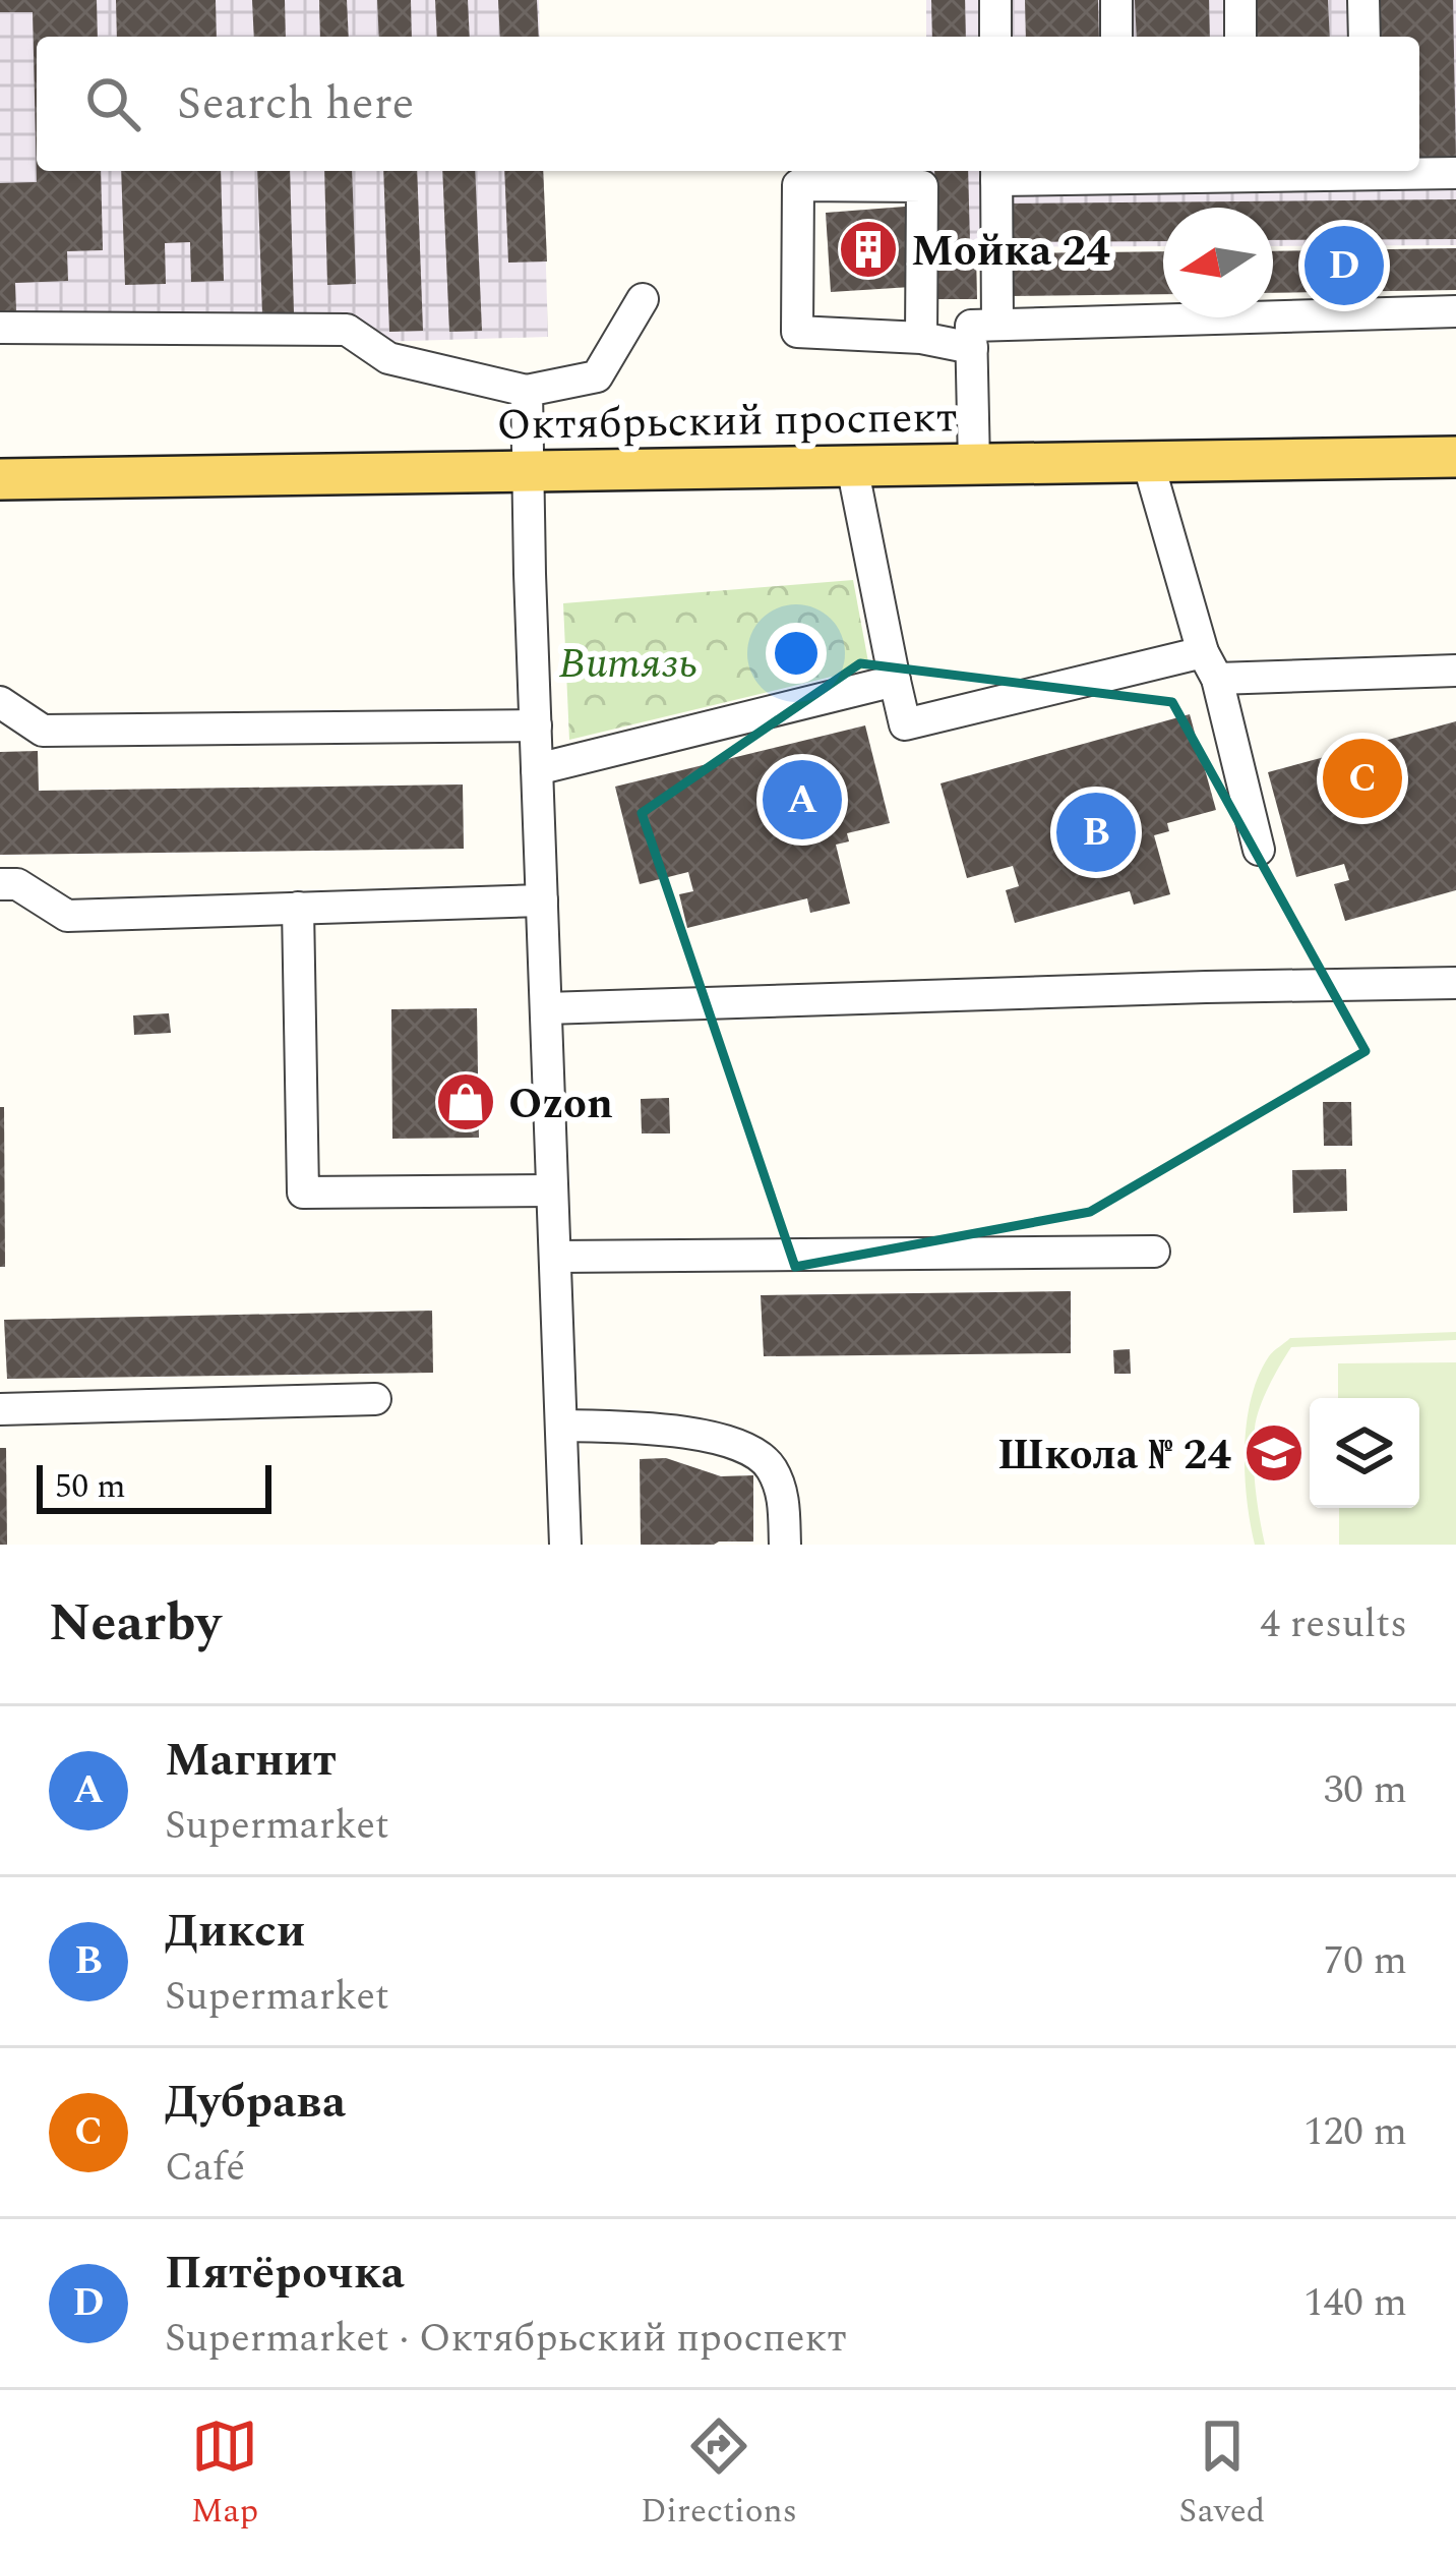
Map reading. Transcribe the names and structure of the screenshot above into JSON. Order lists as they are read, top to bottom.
{
  "streets": {
    "main road": ["Октябрьский проспект"]
  },
  "parks": ["Витязь"],
  "places": {
    "building": ["Мойка 24"],
    "shop": ["Ozon"],
    "school or university": ["Школа № 24"]
  },
  "scale_bar": "50 m",
  "north": "left",
  "page": {
    "search": "Search here",
    "pins": [
      "D",
      "C",
      "A",
      "B"
    ],
    "scale": "50 m",
    "heading": ["Nearby", "4 results"],
    "list": [
      {
        "mark": "A",
        "name": "Магнит",
        "note": "Supermarket",
        "value": "30 m"
      },
      {
        "mark": "B",
        "name": "Дикси",
        "note": "Supermarket",
        "value": "70 m"
      },
      {
        "mark": "C",
        "name": "Дубрава",
        "note": "Café",
        "value": "120 m"
      },
      {
        "mark": "D",
        "name": "Пятёрочка",
        "note": "Supermarket · Октябрьский проспект",
        "value": "140 m"
      }
    ],
    "nav": ["Map", "Directions", "Saved"]
  }
}
